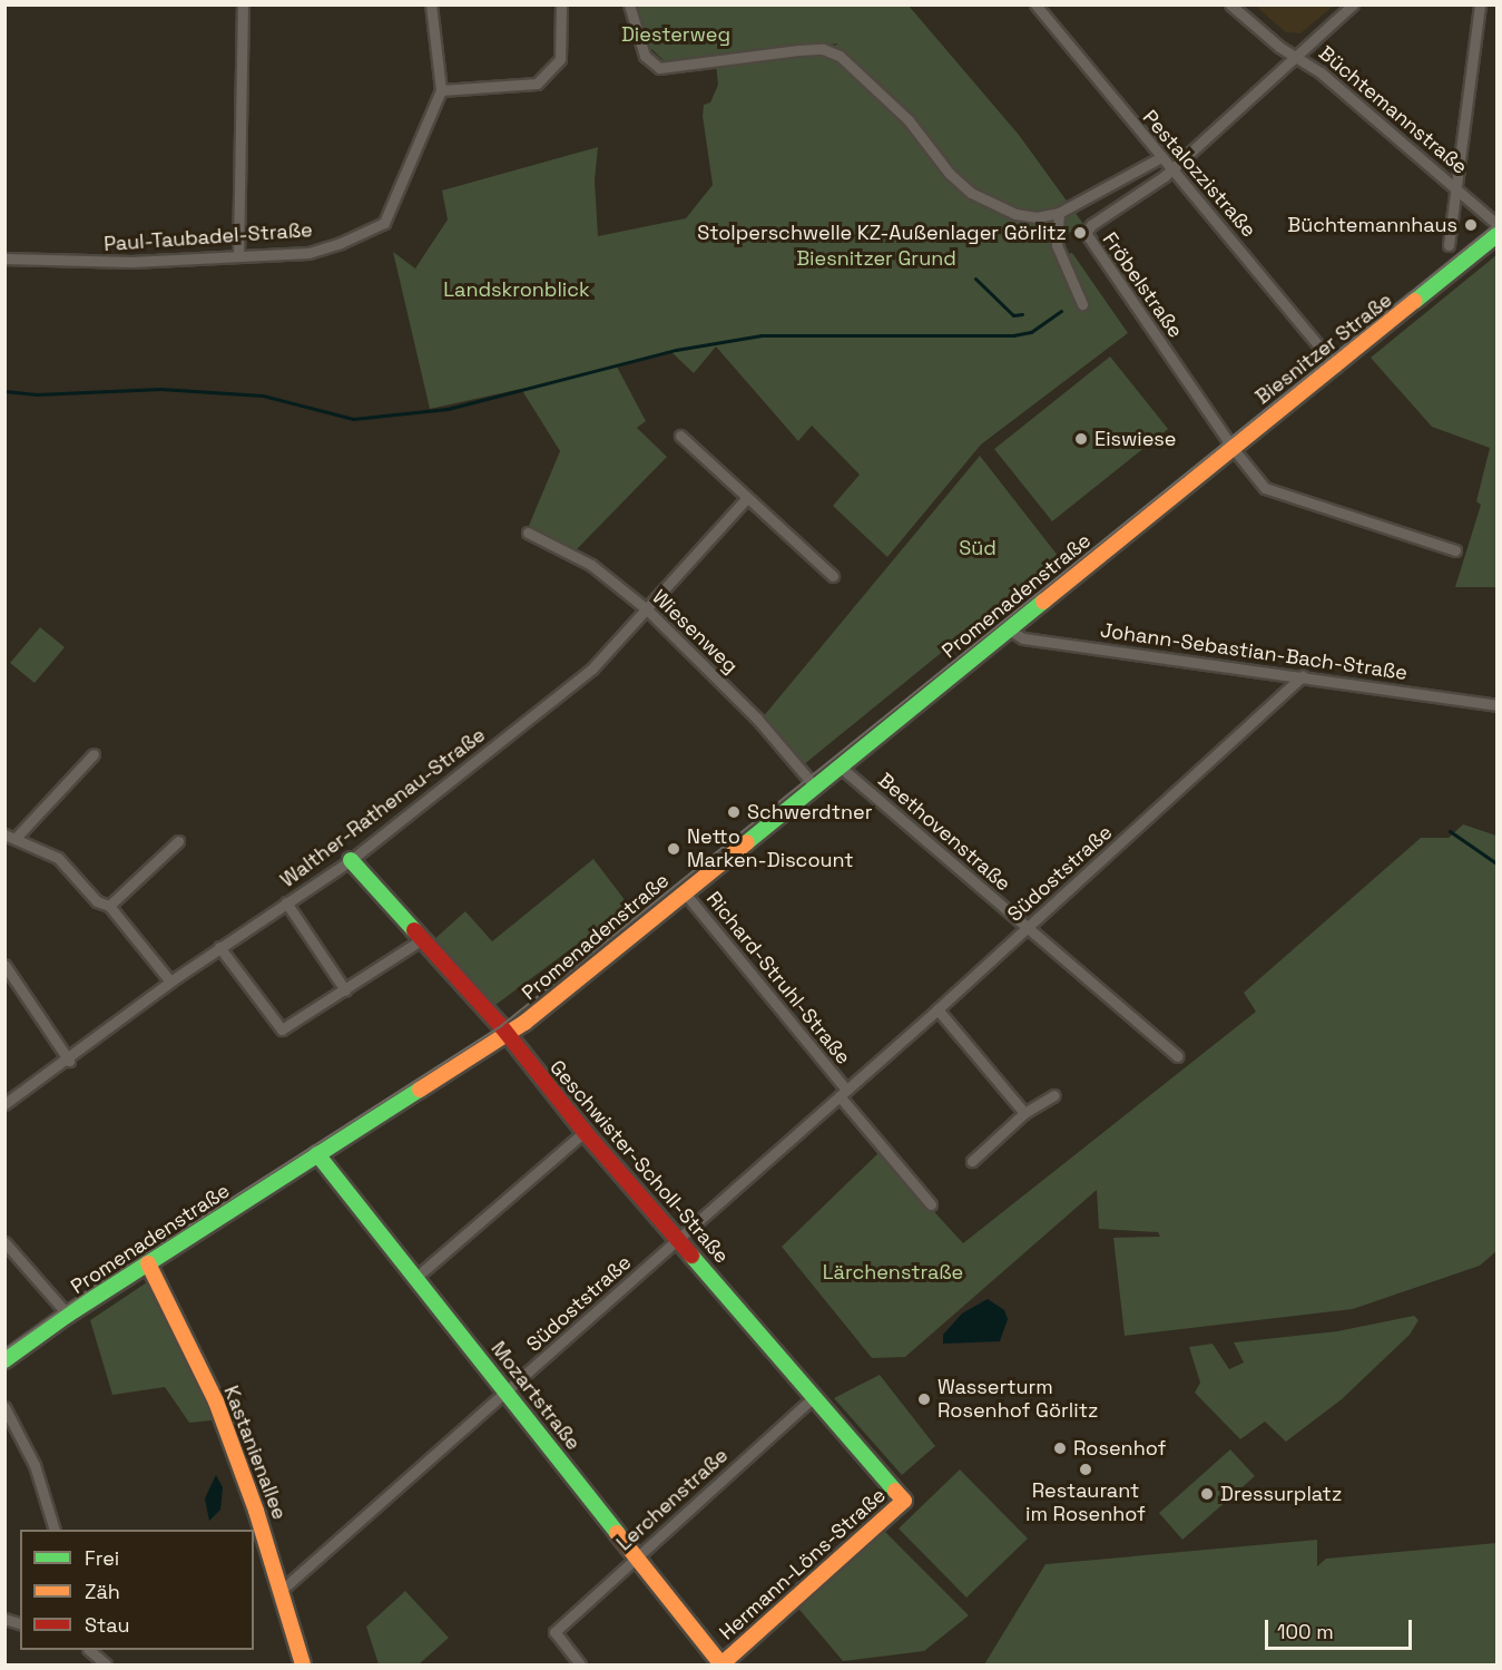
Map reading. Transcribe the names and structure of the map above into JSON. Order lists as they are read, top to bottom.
{
  "streets": {
    "street": [
      "Büchtemannstraße",
      "Pestalozzistraße",
      "Paul-Taubadel-Straße",
      "Fröbelstraße",
      "Biesnitzer Straße",
      "Promenadenstraße",
      "Wiesenweg",
      "Johann-Sebastian-Bach-Straße",
      "Walther-Rathenau-Straße",
      "Beethovenstraße",
      "Südoststraße",
      "Richard-Struhl-Straße",
      "Geschwister-Scholl-Straße",
      "Mozartstraße",
      "Kastanienallee",
      "Lerchenstraße",
      "Hermann-Löns-Straße"
    ]
  },
  "crossings": [
    ["Pestalozzistraße", "Fröbelstraße"],
    ["Pestalozzistraße", "Biesnitzer Straße"],
    ["Fröbelstraße", "Biesnitzer Straße"],
    ["Biesnitzer Straße", "Promenadenstraße"],
    ["Promenadenstraße", "Wiesenweg"],
    ["Promenadenstraße", "Johann-Sebastian-Bach-Straße"],
    ["Promenadenstraße", "Beethovenstraße"],
    ["Promenadenstraße", "Richard-Struhl-Straße"],
    ["Promenadenstraße", "Geschwister-Scholl-Straße"],
    ["Promenadenstraße", "Mozartstraße"],
    ["Promenadenstraße", "Kastanienallee"],
    ["Wiesenweg", "Walther-Rathenau-Straße"],
    ["Johann-Sebastian-Bach-Straße", "Südoststraße"],
    ["Walther-Rathenau-Straße", "Geschwister-Scholl-Straße"],
    ["Beethovenstraße", "Südoststraße"],
    ["Südoststraße", "Richard-Struhl-Straße"],
    ["Südoststraße", "Geschwister-Scholl-Straße"],
    ["Südoststraße", "Mozartstraße"],
    ["Südoststraße", "Kastanienallee"],
    ["Geschwister-Scholl-Straße", "Lerchenstraße"],
    ["Geschwister-Scholl-Straße", "Hermann-Löns-Straße"],
    ["Mozartstraße", "Lerchenstraße"],
    ["Mozartstraße", "Hermann-Löns-Straße"]
  ],
  "parks": [
    "Diesterweg",
    "Biesnitzer Grund",
    "Landskronblick",
    "Süd",
    "Lärchenstraße"
  ],
  "places": [
    "Büchtemannhaus",
    "Stolperschwelle KZ-Außenlager Görlitz",
    "Eiswiese",
    "Schwerdtner",
    "Netto Marken-Discount",
    "Wasserturm Rosenhof Görlitz",
    "Rosenhof",
    "Restaurant im Rosenhof",
    "Dressurplatz"
  ],
  "legend": ["Frei", "Zäh", "Stau"],
  "scale_bar": "100 m"
}
